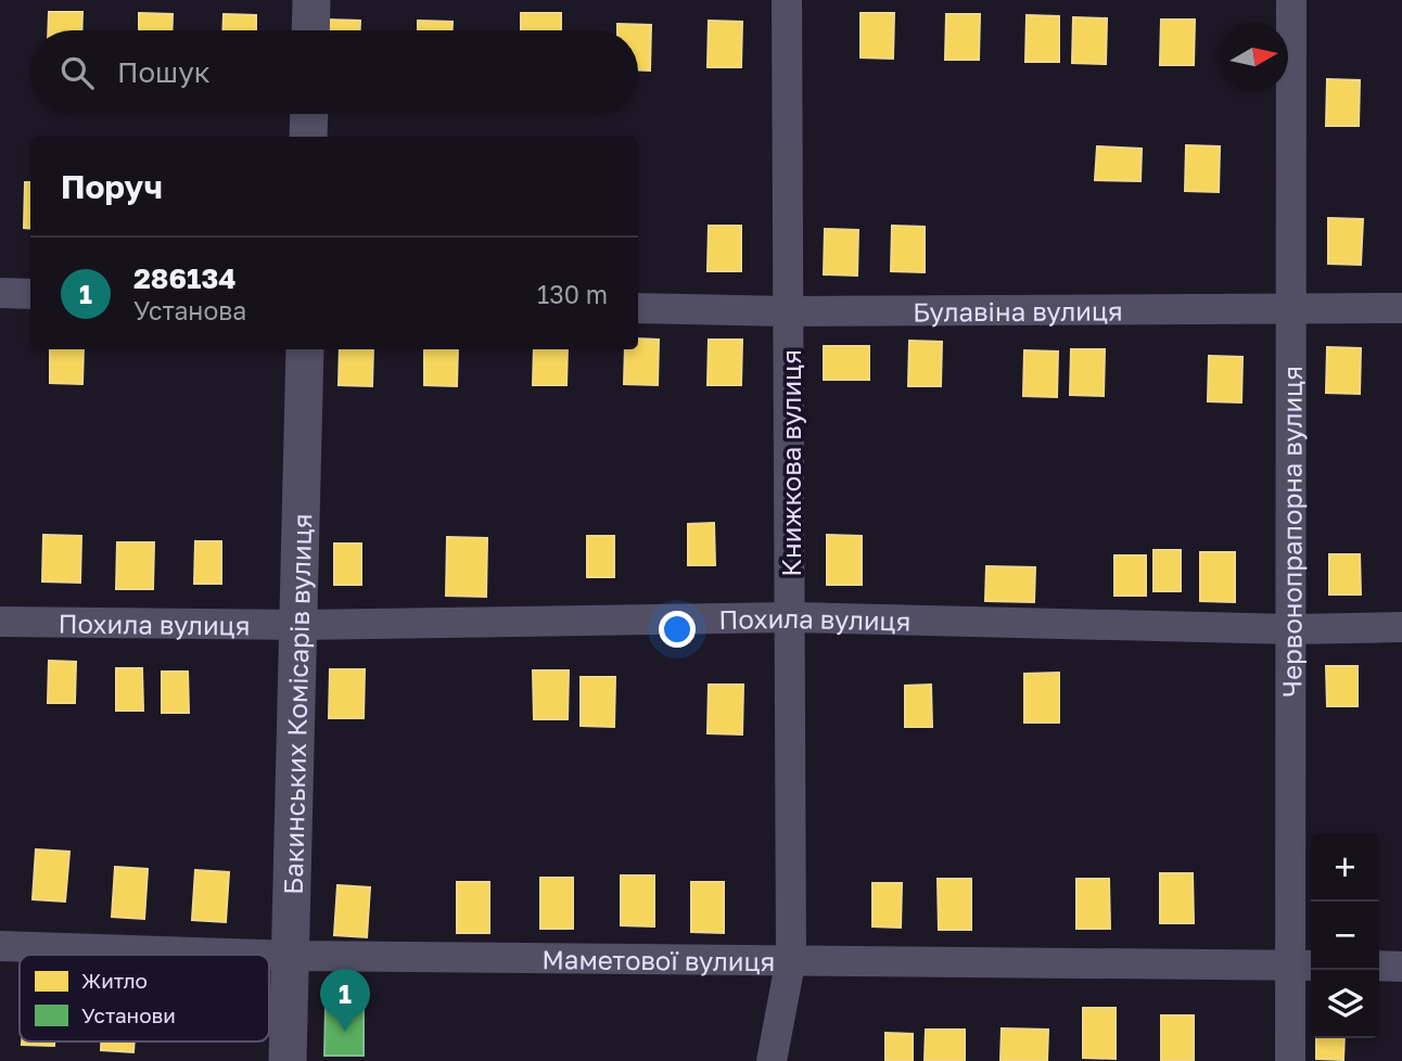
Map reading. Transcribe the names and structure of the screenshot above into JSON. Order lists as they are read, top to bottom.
{
  "streets": {
    "street": [
      "Булавіна вулиця",
      "Книжкова вулиця",
      "Червонопрапорна вулиця",
      "Похила вулиця",
      "Бакинських Комісарів вулиця",
      "Маметової вулиця"
    ]
  },
  "crossings": [
    ["Булавіна вулиця", "Книжкова вулиця"],
    ["Булавіна вулиця", "Червонопрапорна вулиця"],
    ["Книжкова вулиця", "Похила вулиця"],
    ["Книжкова вулиця", "Маметової вулиця"],
    ["Червонопрапорна вулиця", "Похила вулиця"],
    ["Червонопрапорна вулиця", "Маметової вулиця"],
    ["Похила вулиця", "Бакинських Комісарів вулиця"],
    ["Бакинських Комісарів вулиця", "Маметової вулиця"]
  ],
  "legend": ["Житло", "Установи"],
  "north": "right",
  "page": {
    "search": "Пошук",
    "heading": "Поруч",
    "list": [
      {
        "mark": "1",
        "name": "286134",
        "note": "Установа",
        "value": "130 m"
      }
    ],
    "map_buttons": ["+", "−"],
    "pins": "1"
  }
}
